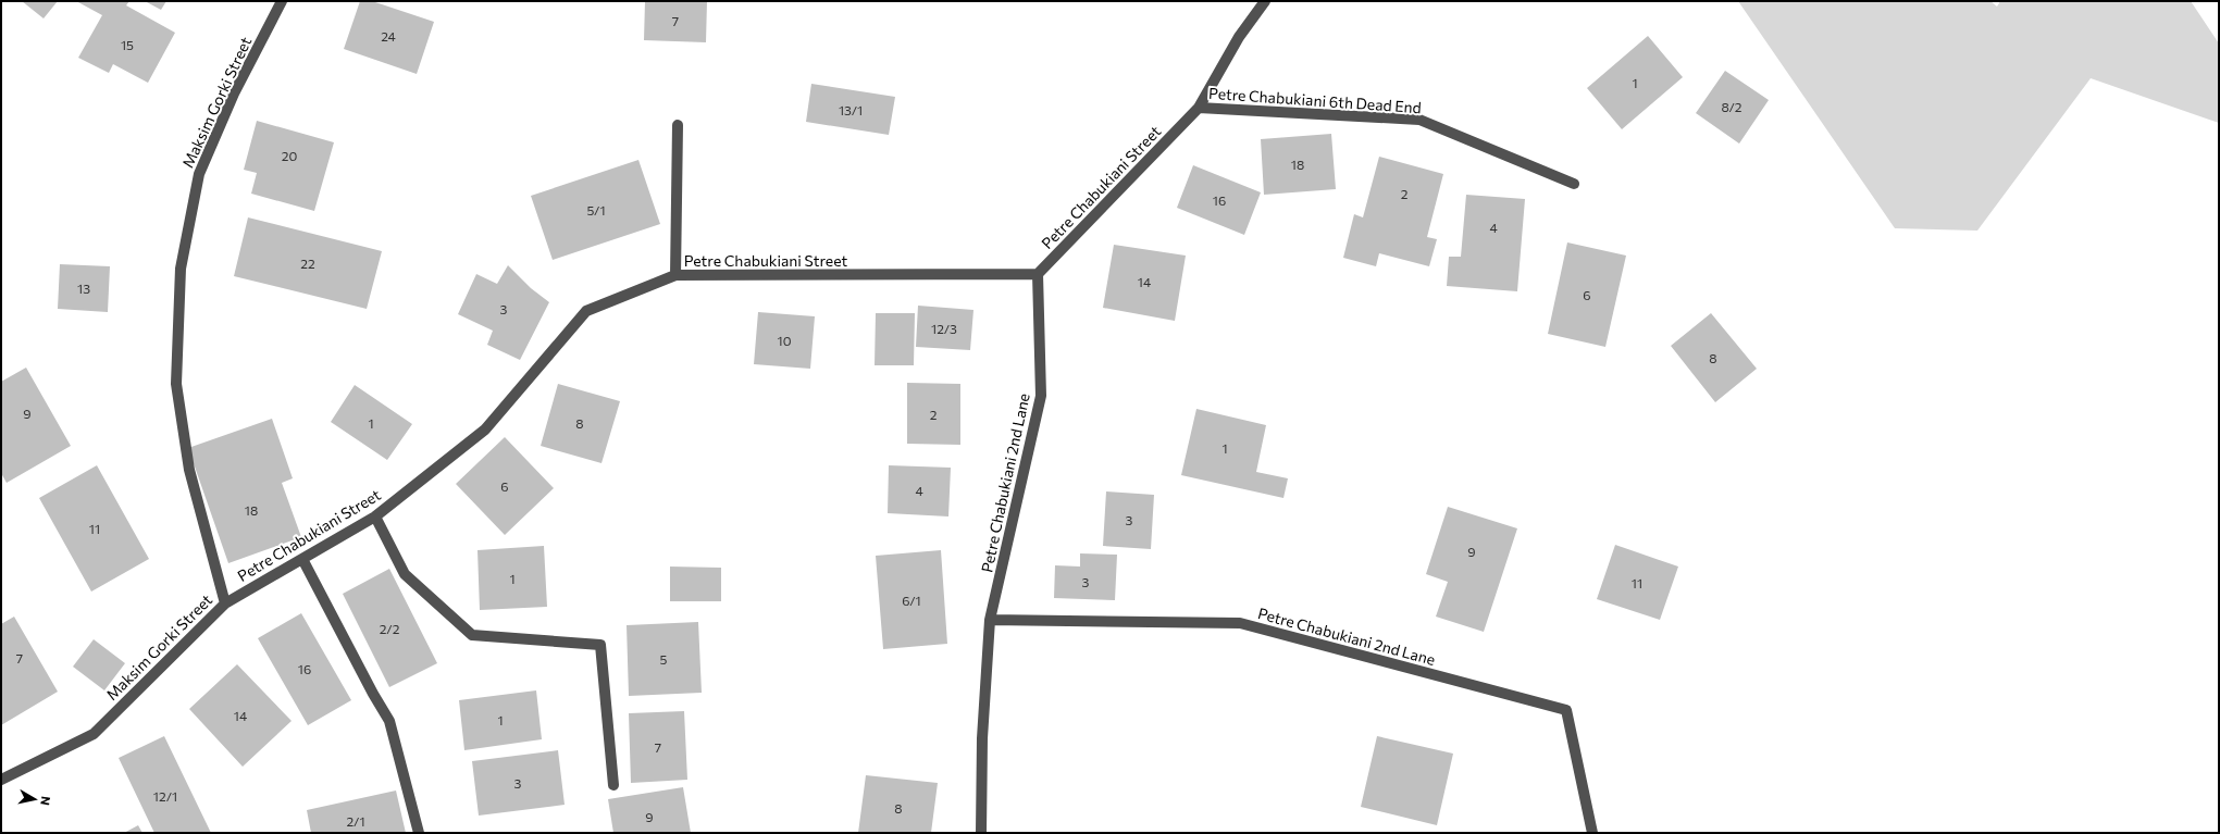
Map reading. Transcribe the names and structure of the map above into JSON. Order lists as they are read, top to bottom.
{
  "streets": {
    "street": [
      "Petre Chabukiani 6th Dead End",
      "Maksim Gorki Street",
      "Petre Chabukiani Street",
      "Petre Chabukiani 2nd Lane"
    ]
  },
  "crossings": [
    ["Petre Chabukiani 6th Dead End", "Petre Chabukiani Street"],
    ["Maksim Gorki Street", "Petre Chabukiani Street"],
    ["Petre Chabukiani Street", "Petre Chabukiani 2nd Lane"]
  ],
  "house_numbers": [
    "7",
    "24",
    "15",
    "1",
    "8/2",
    "13/1",
    "20",
    "18",
    "2",
    "16",
    "5/1",
    "4",
    "22",
    "14",
    "13",
    "6",
    "3",
    "12/3",
    "10",
    "8",
    "9",
    "2",
    "1",
    "8",
    "1",
    "6",
    "4",
    "18",
    "3",
    "11",
    "9",
    "1",
    "3",
    "11",
    "6/1",
    "2/2",
    "7",
    "5",
    "16",
    "14",
    "1",
    "7",
    "3",
    "12/1",
    "8",
    "9",
    "2/1"
  ],
  "north": "right"
}
